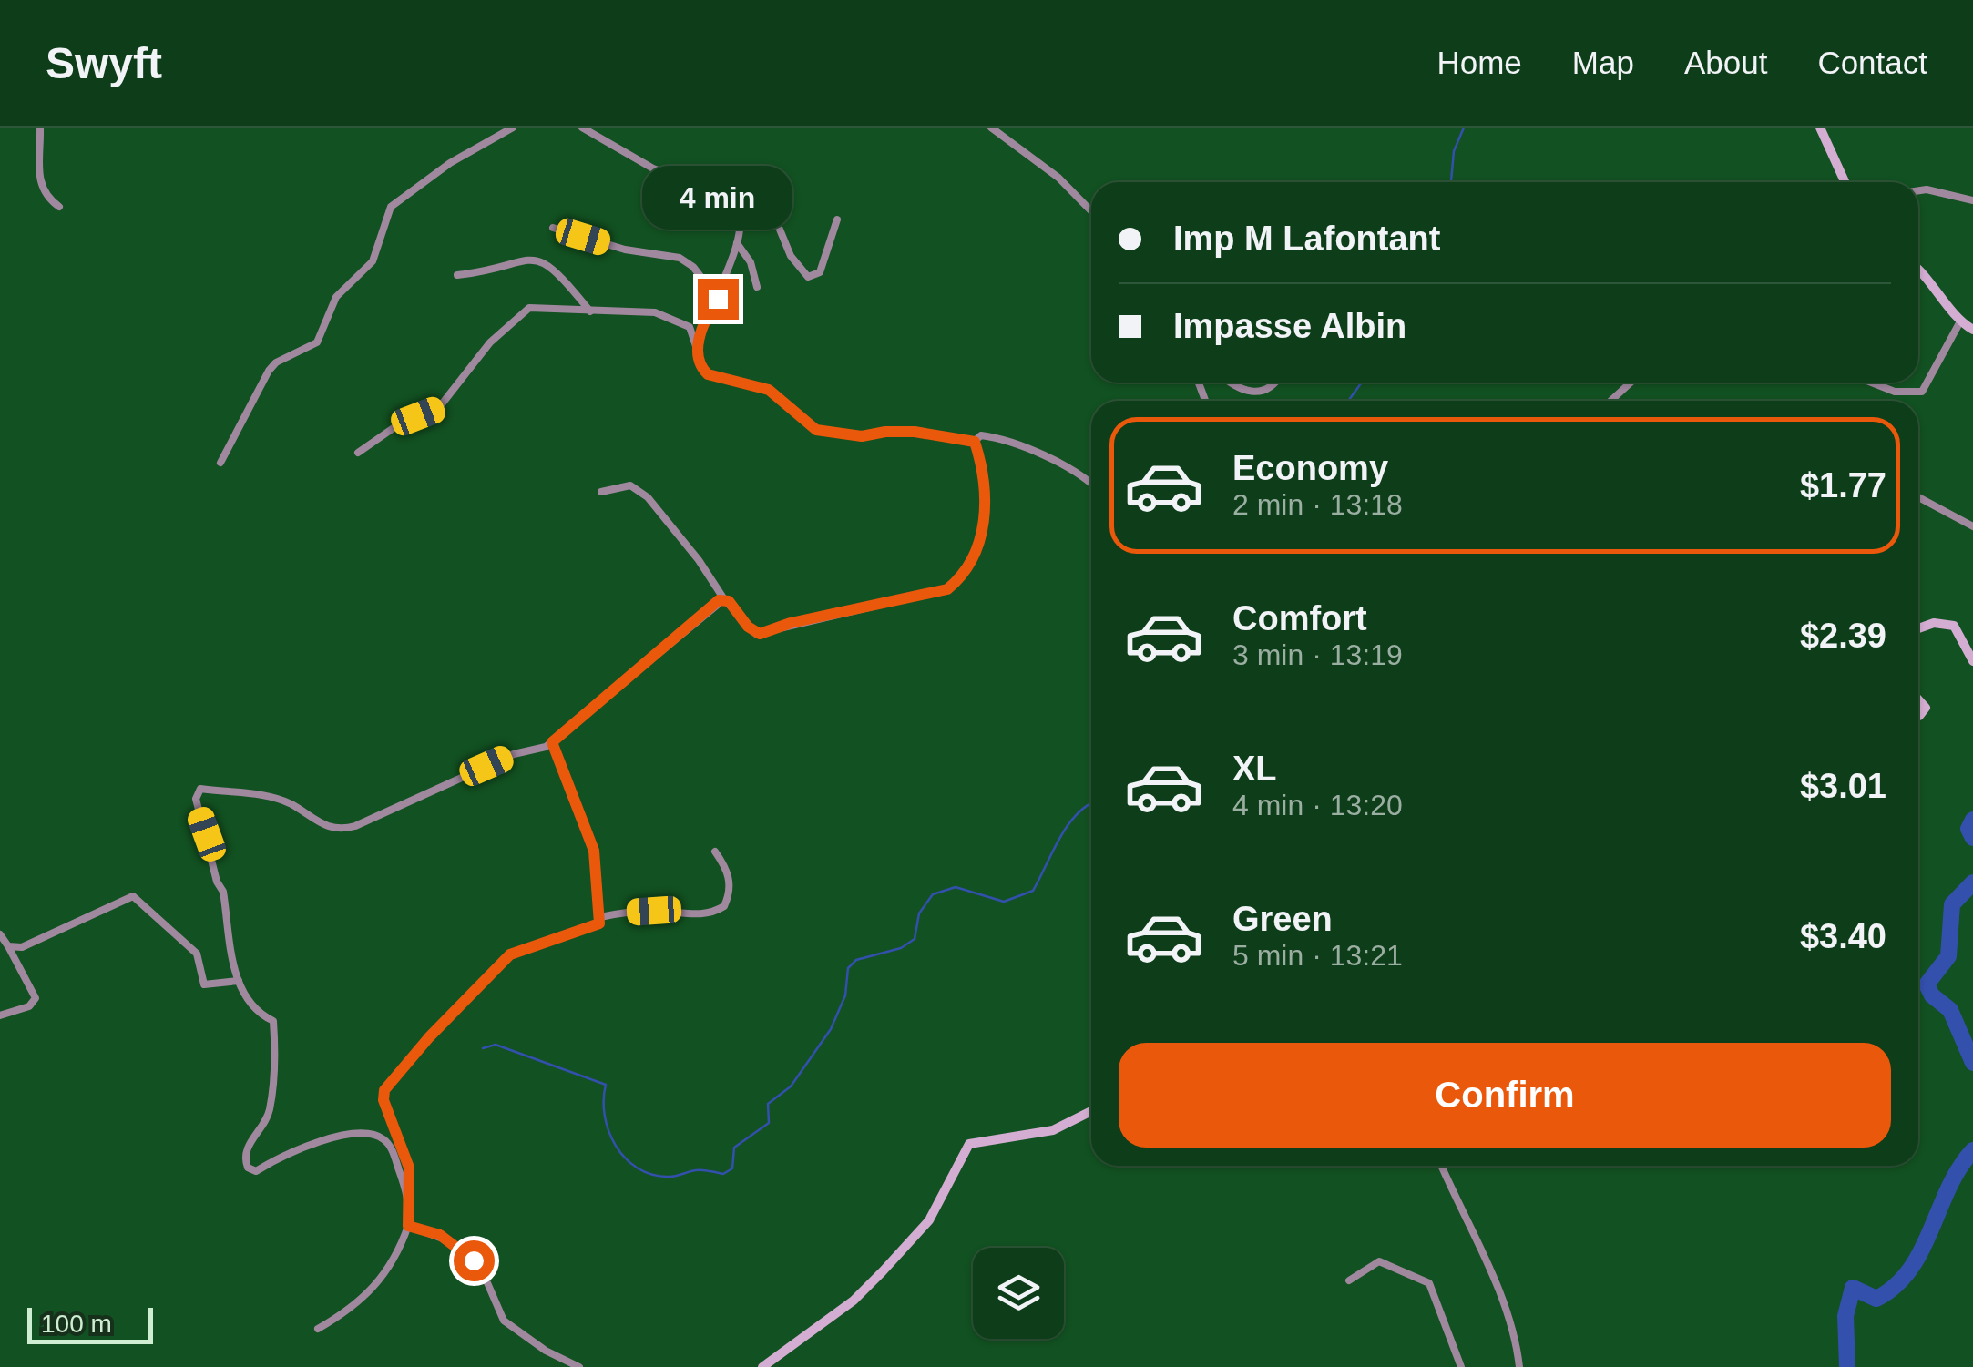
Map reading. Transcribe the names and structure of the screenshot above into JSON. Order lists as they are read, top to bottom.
{
  "scale_bar": "100 m",
  "page": {
    "header": "Swyft",
    "nav": [
      "Home",
      "Map",
      "About",
      "Contact"
    ],
    "bubble": "4 min",
    "banner": ["Imp M Lafontant", "Impasse Albin"],
    "list": [
      {
        "name": "Economy",
        "note": "2 min · 13:18",
        "value": "$1.77"
      },
      {
        "name": "Comfort",
        "note": "3 min · 13:19",
        "value": "$2.39"
      },
      {
        "name": "XL",
        "note": "4 min · 13:20",
        "value": "$3.01"
      },
      {
        "name": "Green",
        "note": "5 min · 13:21",
        "value": "$3.40"
      }
    ],
    "buttons": "Confirm",
    "scale": "100 m"
  }
}
